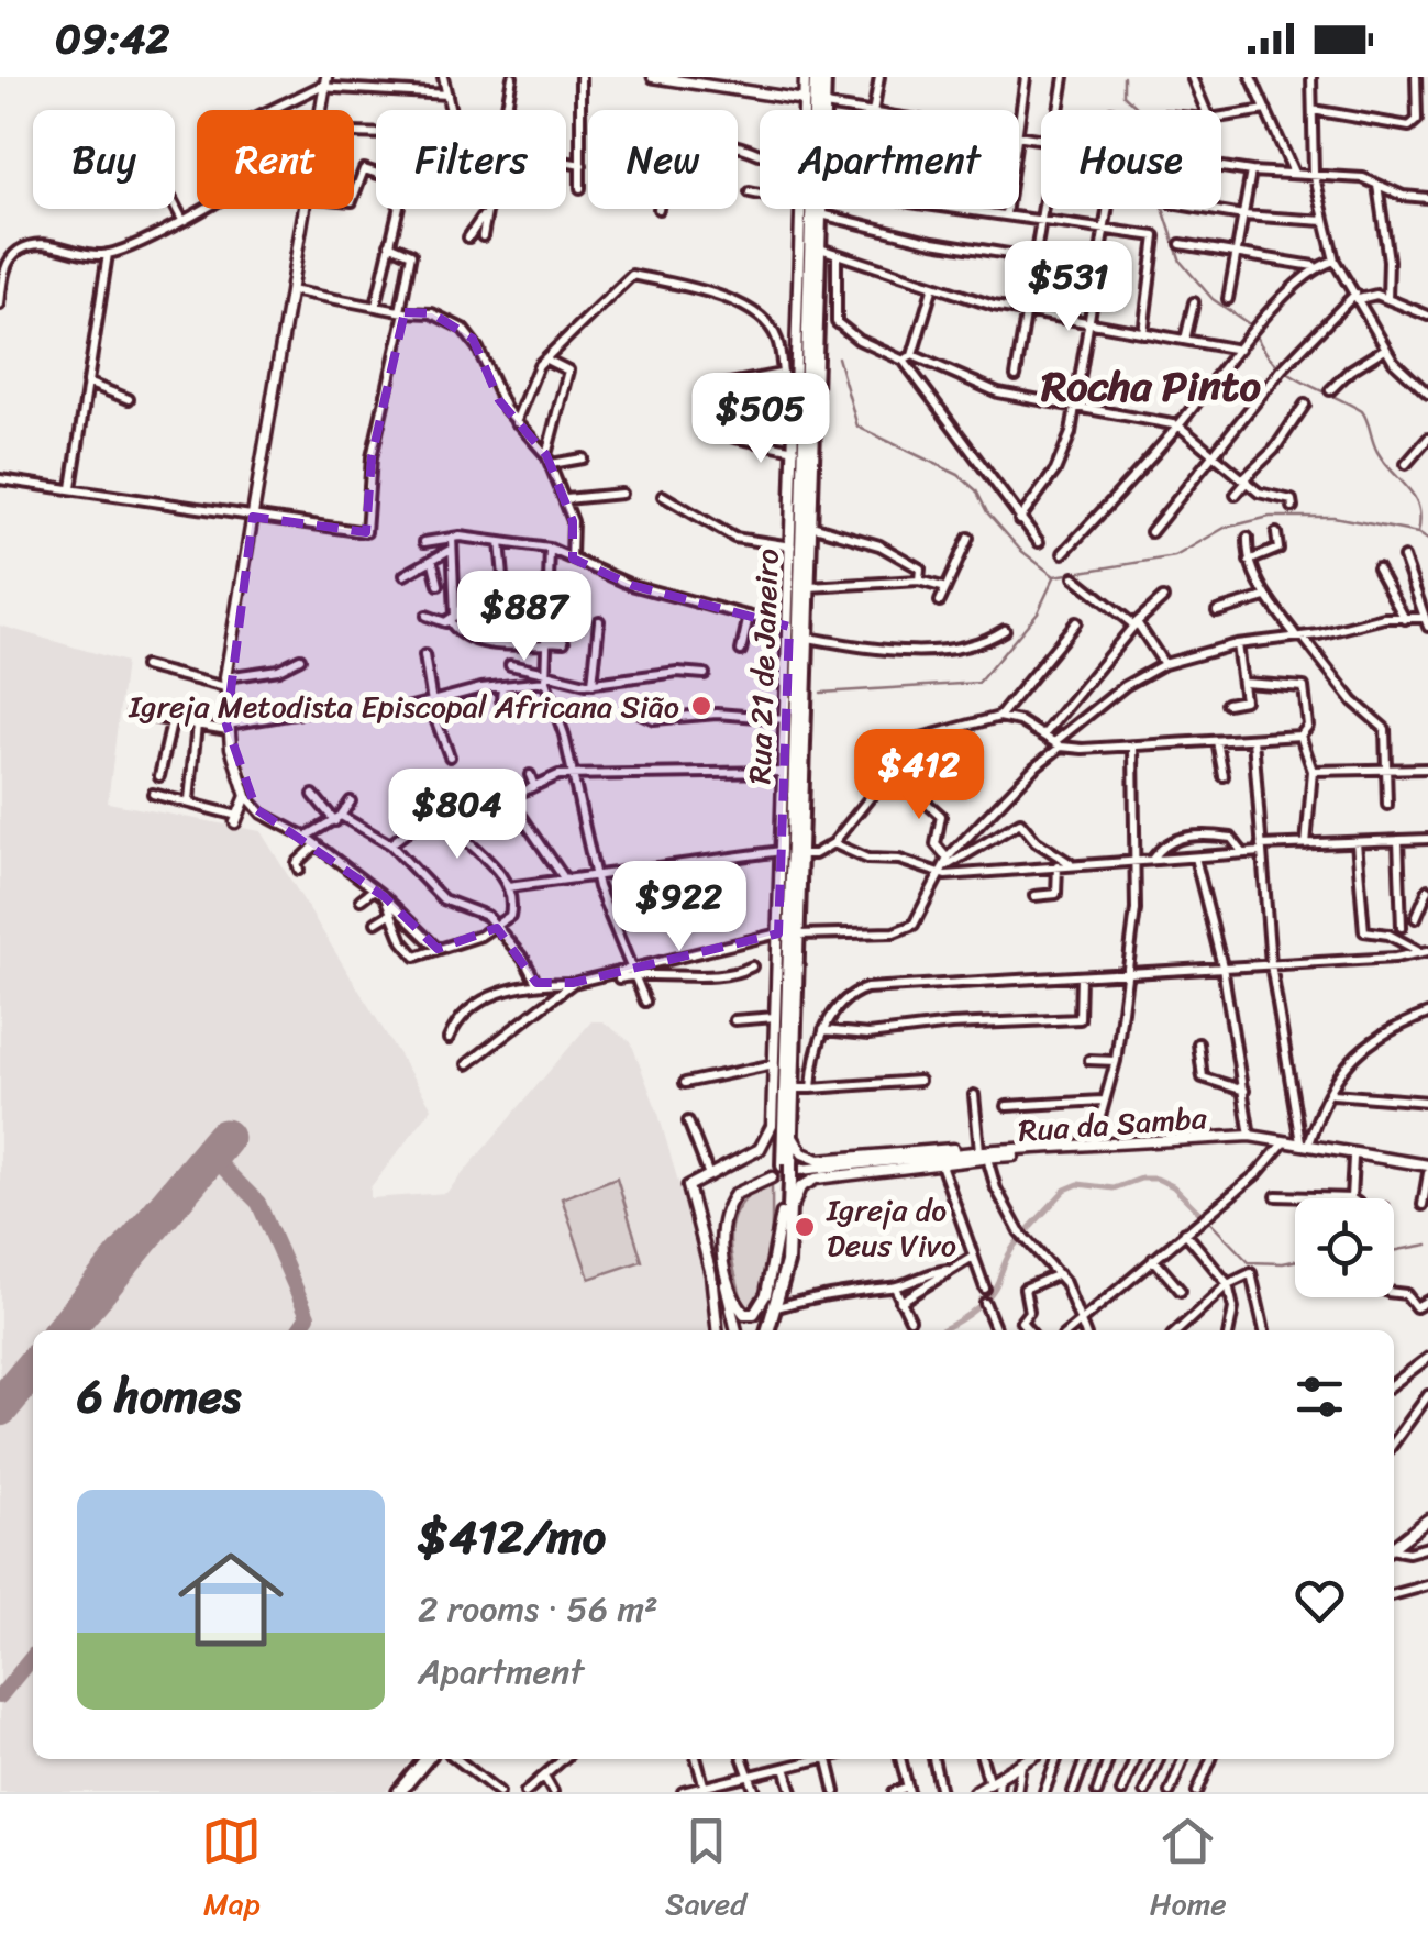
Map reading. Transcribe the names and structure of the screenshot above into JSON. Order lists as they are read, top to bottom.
{
  "streets": {
    "main road": ["Rua 21 de Janeiro"],
    "street": ["Rua da Samba"]
  },
  "crossings": [
    ["Rua 21 de Janeiro", "Rua da Samba"]
  ],
  "districts": ["Rocha Pinto"],
  "places": ["Igreja Metodista Episcopal Africana Sião", "Igreja do Deus Vivo"],
  "page": {
    "status": "09:42",
    "chip": [
      "Buy",
      "Rent",
      "Filters",
      "New",
      "Apartment",
      "House"
    ],
    "price": [
      "$531",
      "$505",
      "$887",
      "$412",
      "$804",
      "$922"
    ],
    "heading": "6 homes",
    "list": [
      {
        "name": "$412/mo",
        "note": "2 rooms · 56 m² · Apartment"
      }
    ],
    "tabs": ["Map", "Saved", "Home"]
  }
}
